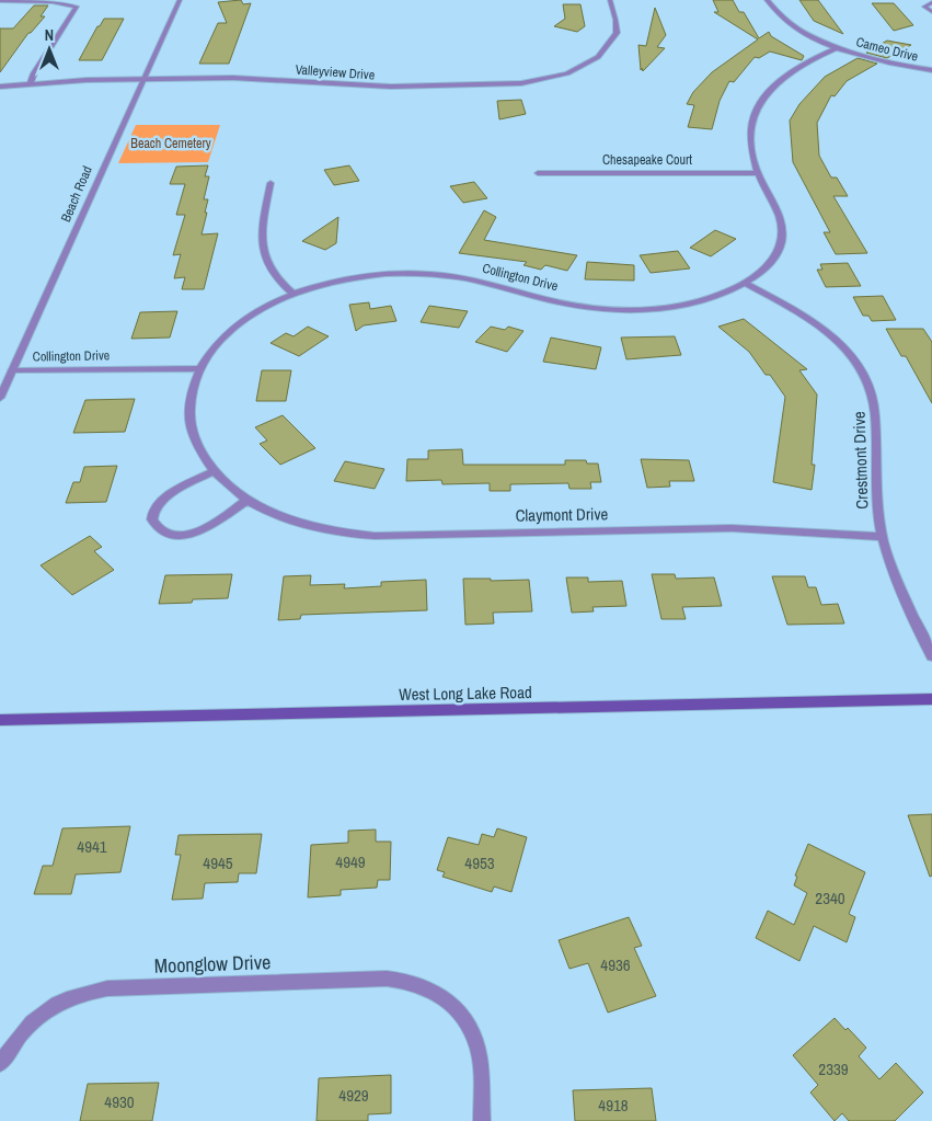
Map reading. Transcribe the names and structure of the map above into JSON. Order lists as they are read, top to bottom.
{
  "streets": {
    "main road": ["West Long Lake Road"],
    "street": [
      "Cameo Drive",
      "Valleyview Drive",
      "Chesapeake Court",
      "Beach Road",
      "Collington Drive",
      "Crestmont Drive",
      "Claymont Drive",
      "Moonglow Drive"
    ]
  },
  "crossings": [
    ["Cameo Drive", "Collington Drive"],
    ["Valleyview Drive", "Beach Road"],
    ["Chesapeake Court", "Collington Drive"],
    ["Beach Road", "Collington Drive"],
    ["Collington Drive", "Crestmont Drive"],
    ["Collington Drive", "Claymont Drive"],
    ["Crestmont Drive", "Claymont Drive"]
  ],
  "parks": ["Beach Cemetery"],
  "house_numbers": [
    "4941",
    "4949",
    "4945",
    "4953",
    "2340",
    "4936",
    "2339",
    "4929",
    "4930",
    "4918"
  ],
  "north": "top"
}
